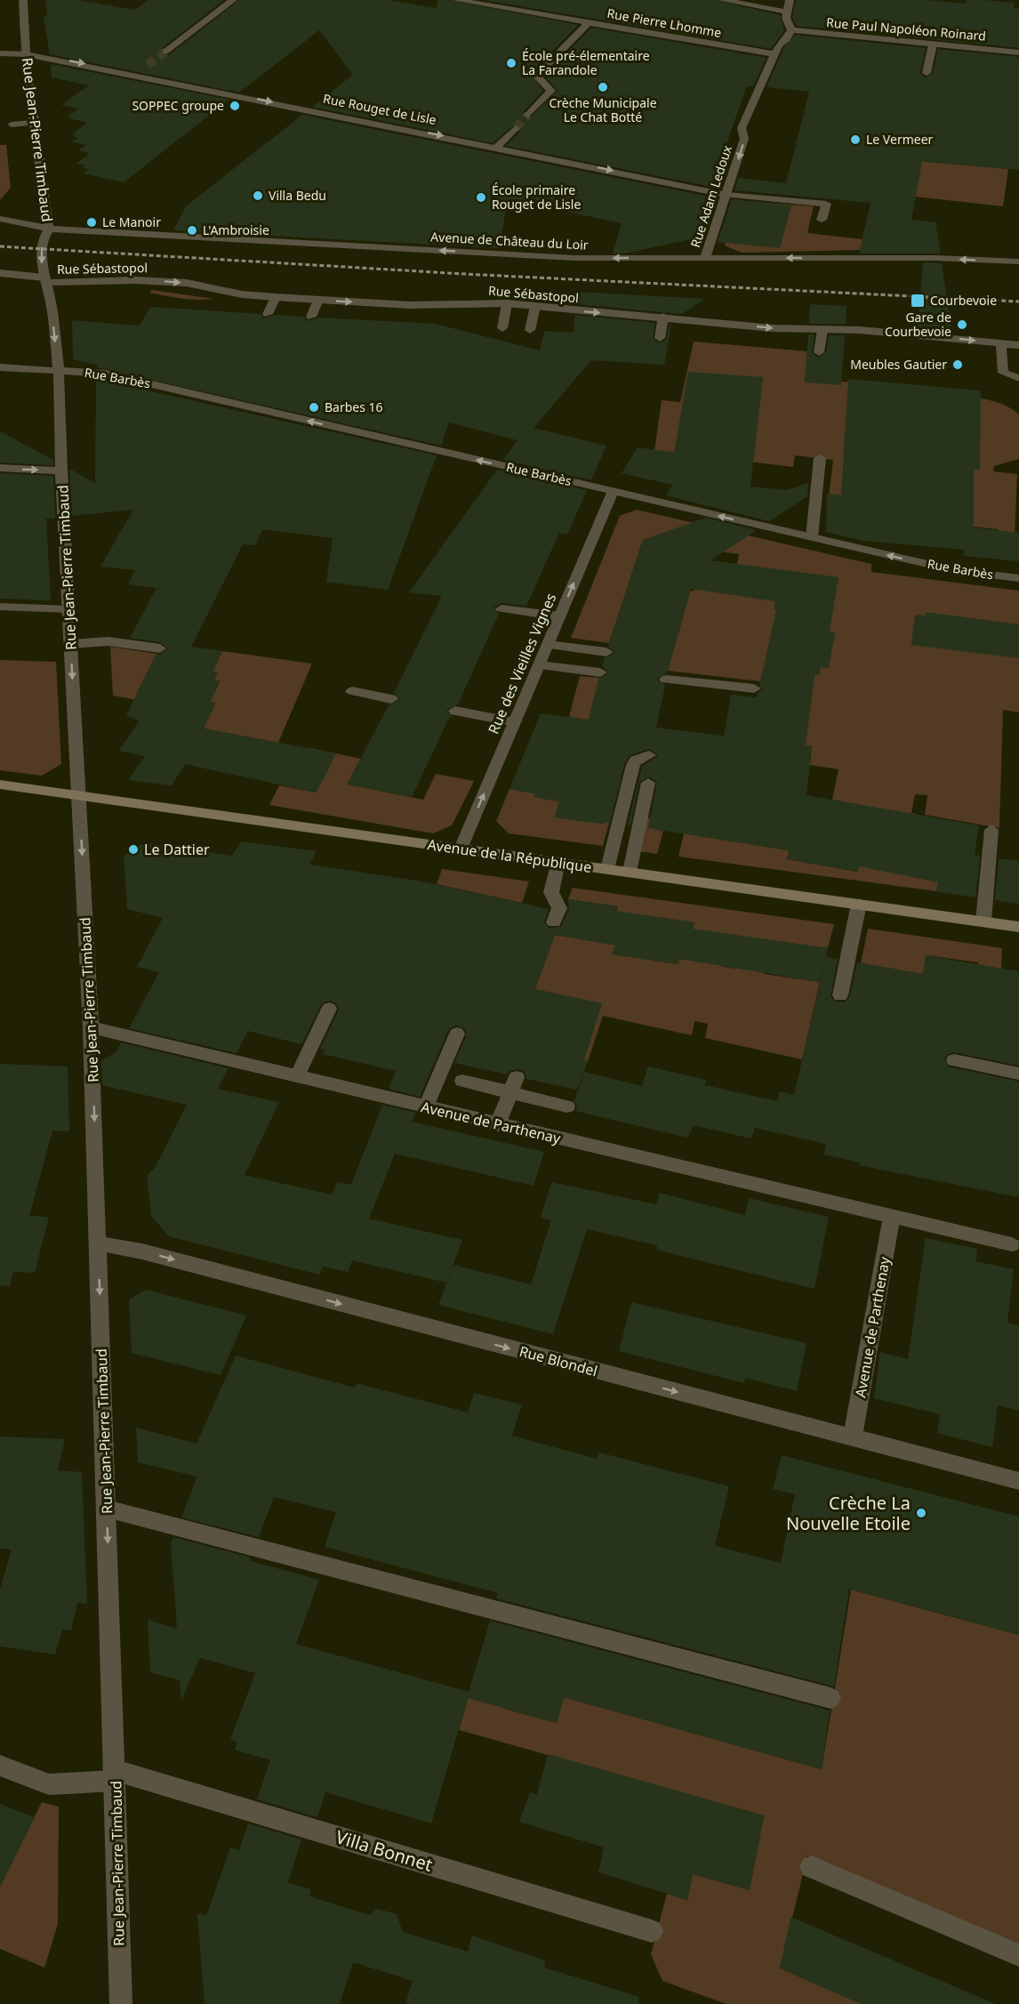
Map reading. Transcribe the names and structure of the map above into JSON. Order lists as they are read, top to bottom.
{
  "streets": {
    "street": [
      "Rue Pierre Lhomme",
      "Rue Paul Napoléon Roinard",
      "Rue Rouget de Lisle",
      "Rue Jean-Pierre Timbaud",
      "Rue Adam Ledoux",
      "Avenue de Château du Loir",
      "Rue Sébastopol",
      "Rue Barbès",
      "Rue des Vieilles Vignes",
      "Avenue de la République",
      "Avenue de Parthenay",
      "Rue Blondel",
      "Villa Bonnet"
    ]
  },
  "crossings": [
    ["Rue Pierre Lhomme", "Rue Adam Ledoux"],
    ["Rue Paul Napoléon Roinard", "Rue Adam Ledoux"],
    ["Rue Rouget de Lisle", "Rue Jean-Pierre Timbaud"],
    ["Rue Rouget de Lisle", "Rue Adam Ledoux"],
    ["Rue Jean-Pierre Timbaud", "Avenue de Château du Loir"],
    ["Rue Jean-Pierre Timbaud", "Rue Sébastopol"],
    ["Rue Jean-Pierre Timbaud", "Rue Barbès"],
    ["Rue Jean-Pierre Timbaud", "Avenue de la République"],
    ["Rue Jean-Pierre Timbaud", "Avenue de Parthenay"],
    ["Rue Jean-Pierre Timbaud", "Rue Blondel"],
    ["Rue Jean-Pierre Timbaud", "Villa Bonnet"],
    ["Rue Adam Ledoux", "Avenue de Château du Loir"],
    ["Rue Barbès", "Rue des Vieilles Vignes"],
    ["Rue des Vieilles Vignes", "Avenue de la République"],
    ["Avenue de Parthenay", "Rue Blondel"]
  ],
  "one_way": [
    "Rue Rouget de Lisle",
    "Rue Jean-Pierre Timbaud",
    "Rue Adam Ledoux",
    "Avenue de Château du Loir",
    "Rue Sébastopol",
    "Rue Barbès",
    "Rue Blondel"
  ],
  "places": {
    "other": [
      "École pré-élementaire La Farandole",
      "Crèche Municipale Le Chat Botté",
      "SOPPEC groupe",
      "Le Vermeer",
      "Villa Bedu",
      "École primaire Rouget de Lisle",
      "Le Manoir",
      "L'Ambroisie",
      "Gare de Courbevoie",
      "Meubles Gautier",
      "Barbes 16",
      "Le Dattier",
      "Crèche La Nouvelle Etoile"
    ],
    "transit": ["Courbevoie"]
  }
}
